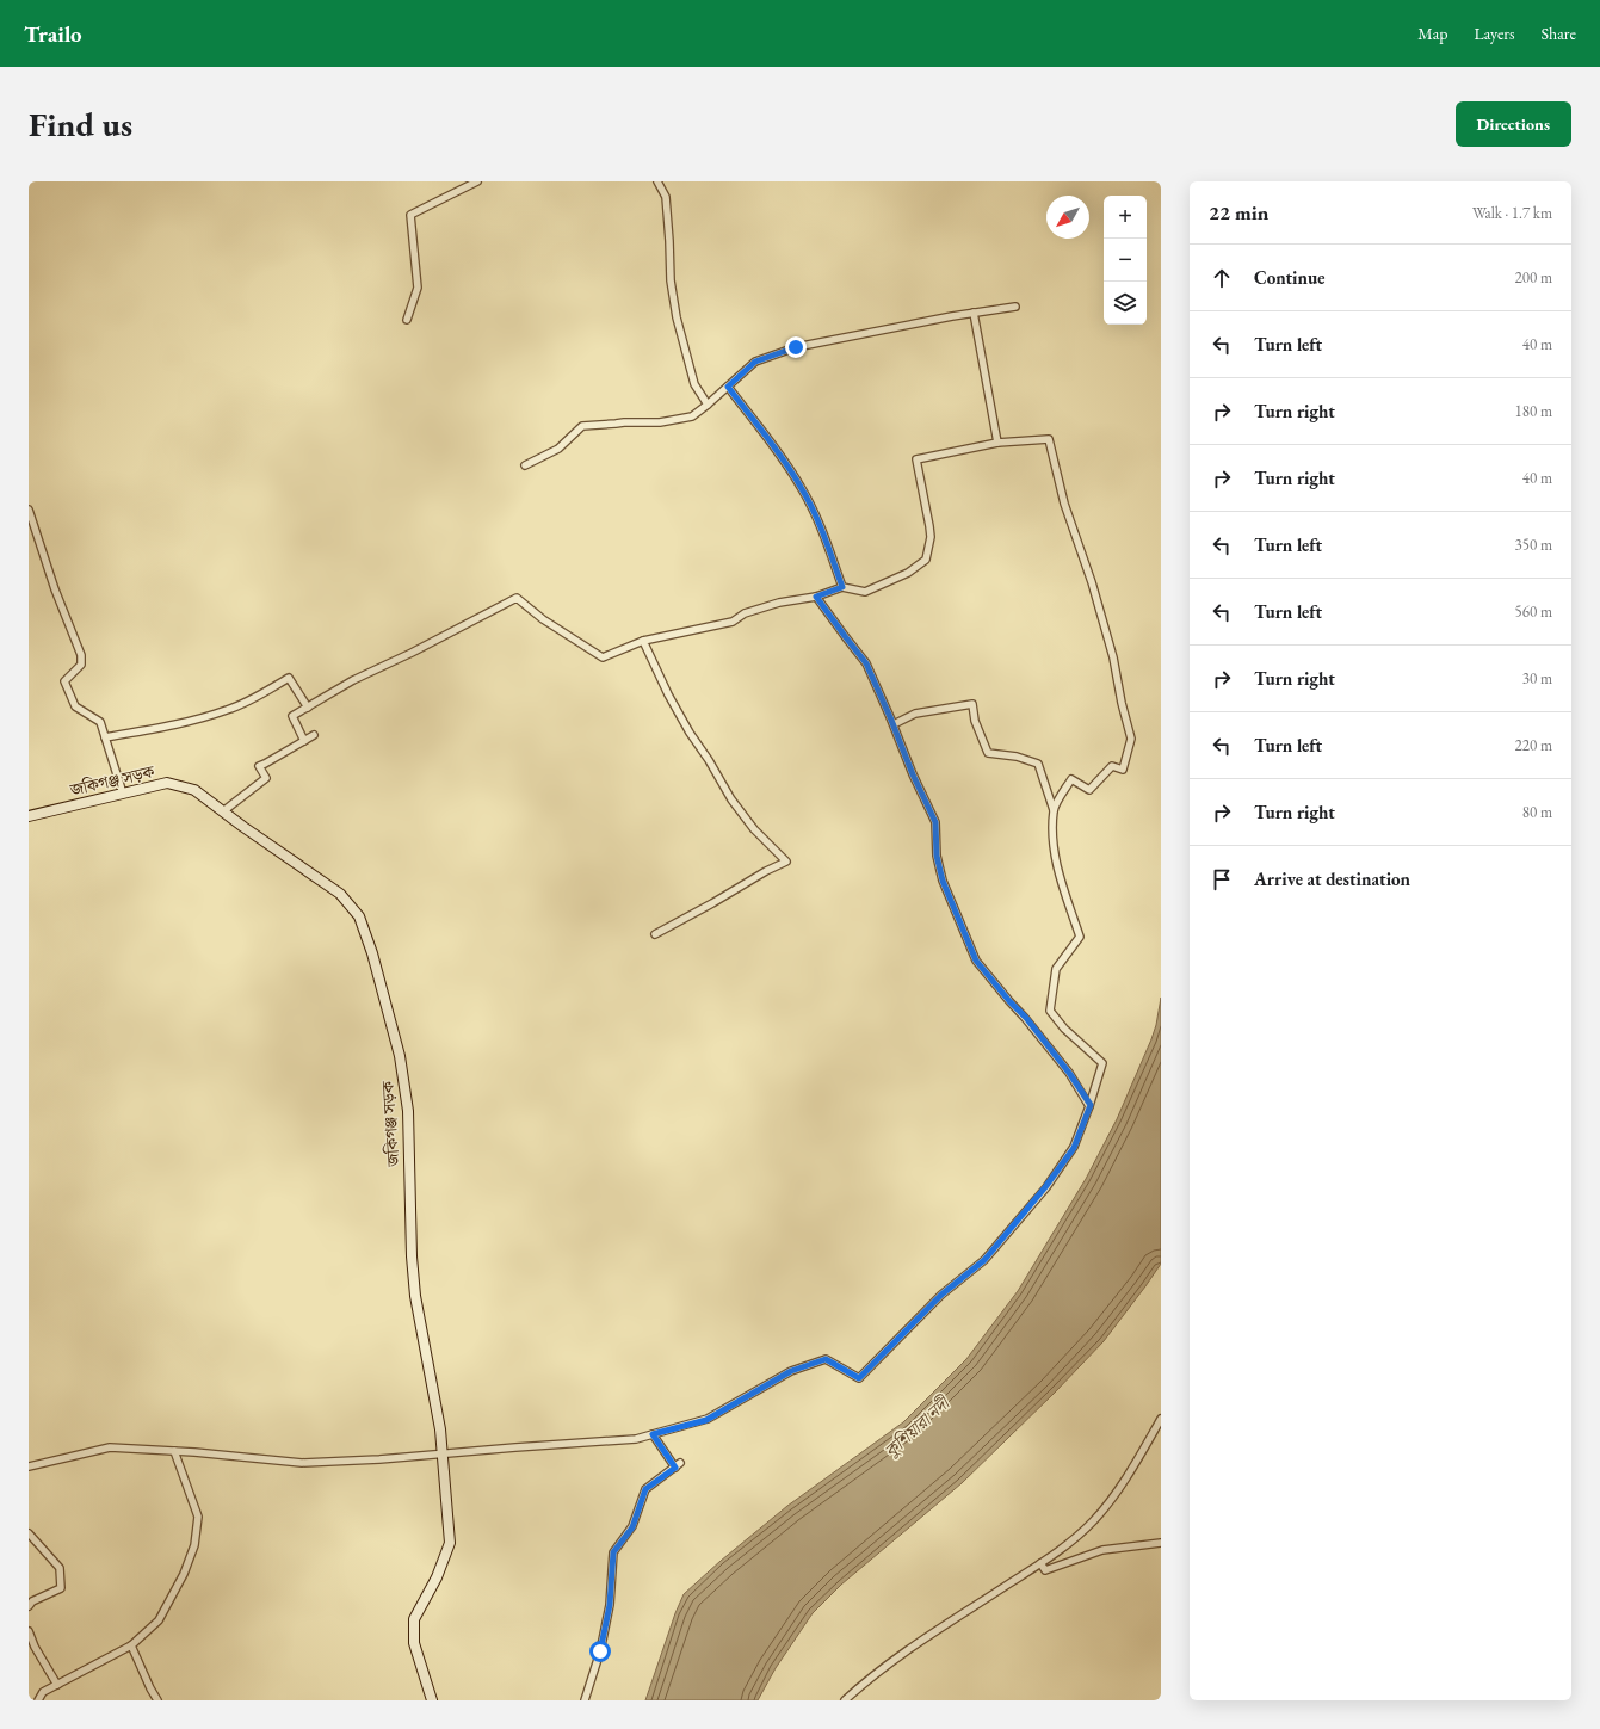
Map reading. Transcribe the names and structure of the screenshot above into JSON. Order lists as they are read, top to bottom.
{
  "streets": {
    "main road": ["জকিগঞ্জ সড়ক"]
  },
  "water": ["কুশিয়ারা নদী"],
  "north": "bottom left",
  "page": {
    "header": "Trailo",
    "nav": ["Map", "Layers", "Share"],
    "buttons": "Directions",
    "title": "Find us",
    "heading": ["22 min", "Walk · 1.7 km"],
    "map_buttons": ["+", "−"],
    "list": [
      ["Continue", "200 m"],
      ["Turn left", "40 m"],
      ["Turn right", "180 m"],
      ["Turn right", "40 m"],
      ["Turn left", "350 m"],
      ["Turn left", "560 m"],
      ["Turn right", "30 m"],
      ["Turn left", "220 m"],
      ["Turn right", "80 m"],
      "Arrive at destination"
    ]
  }
}
